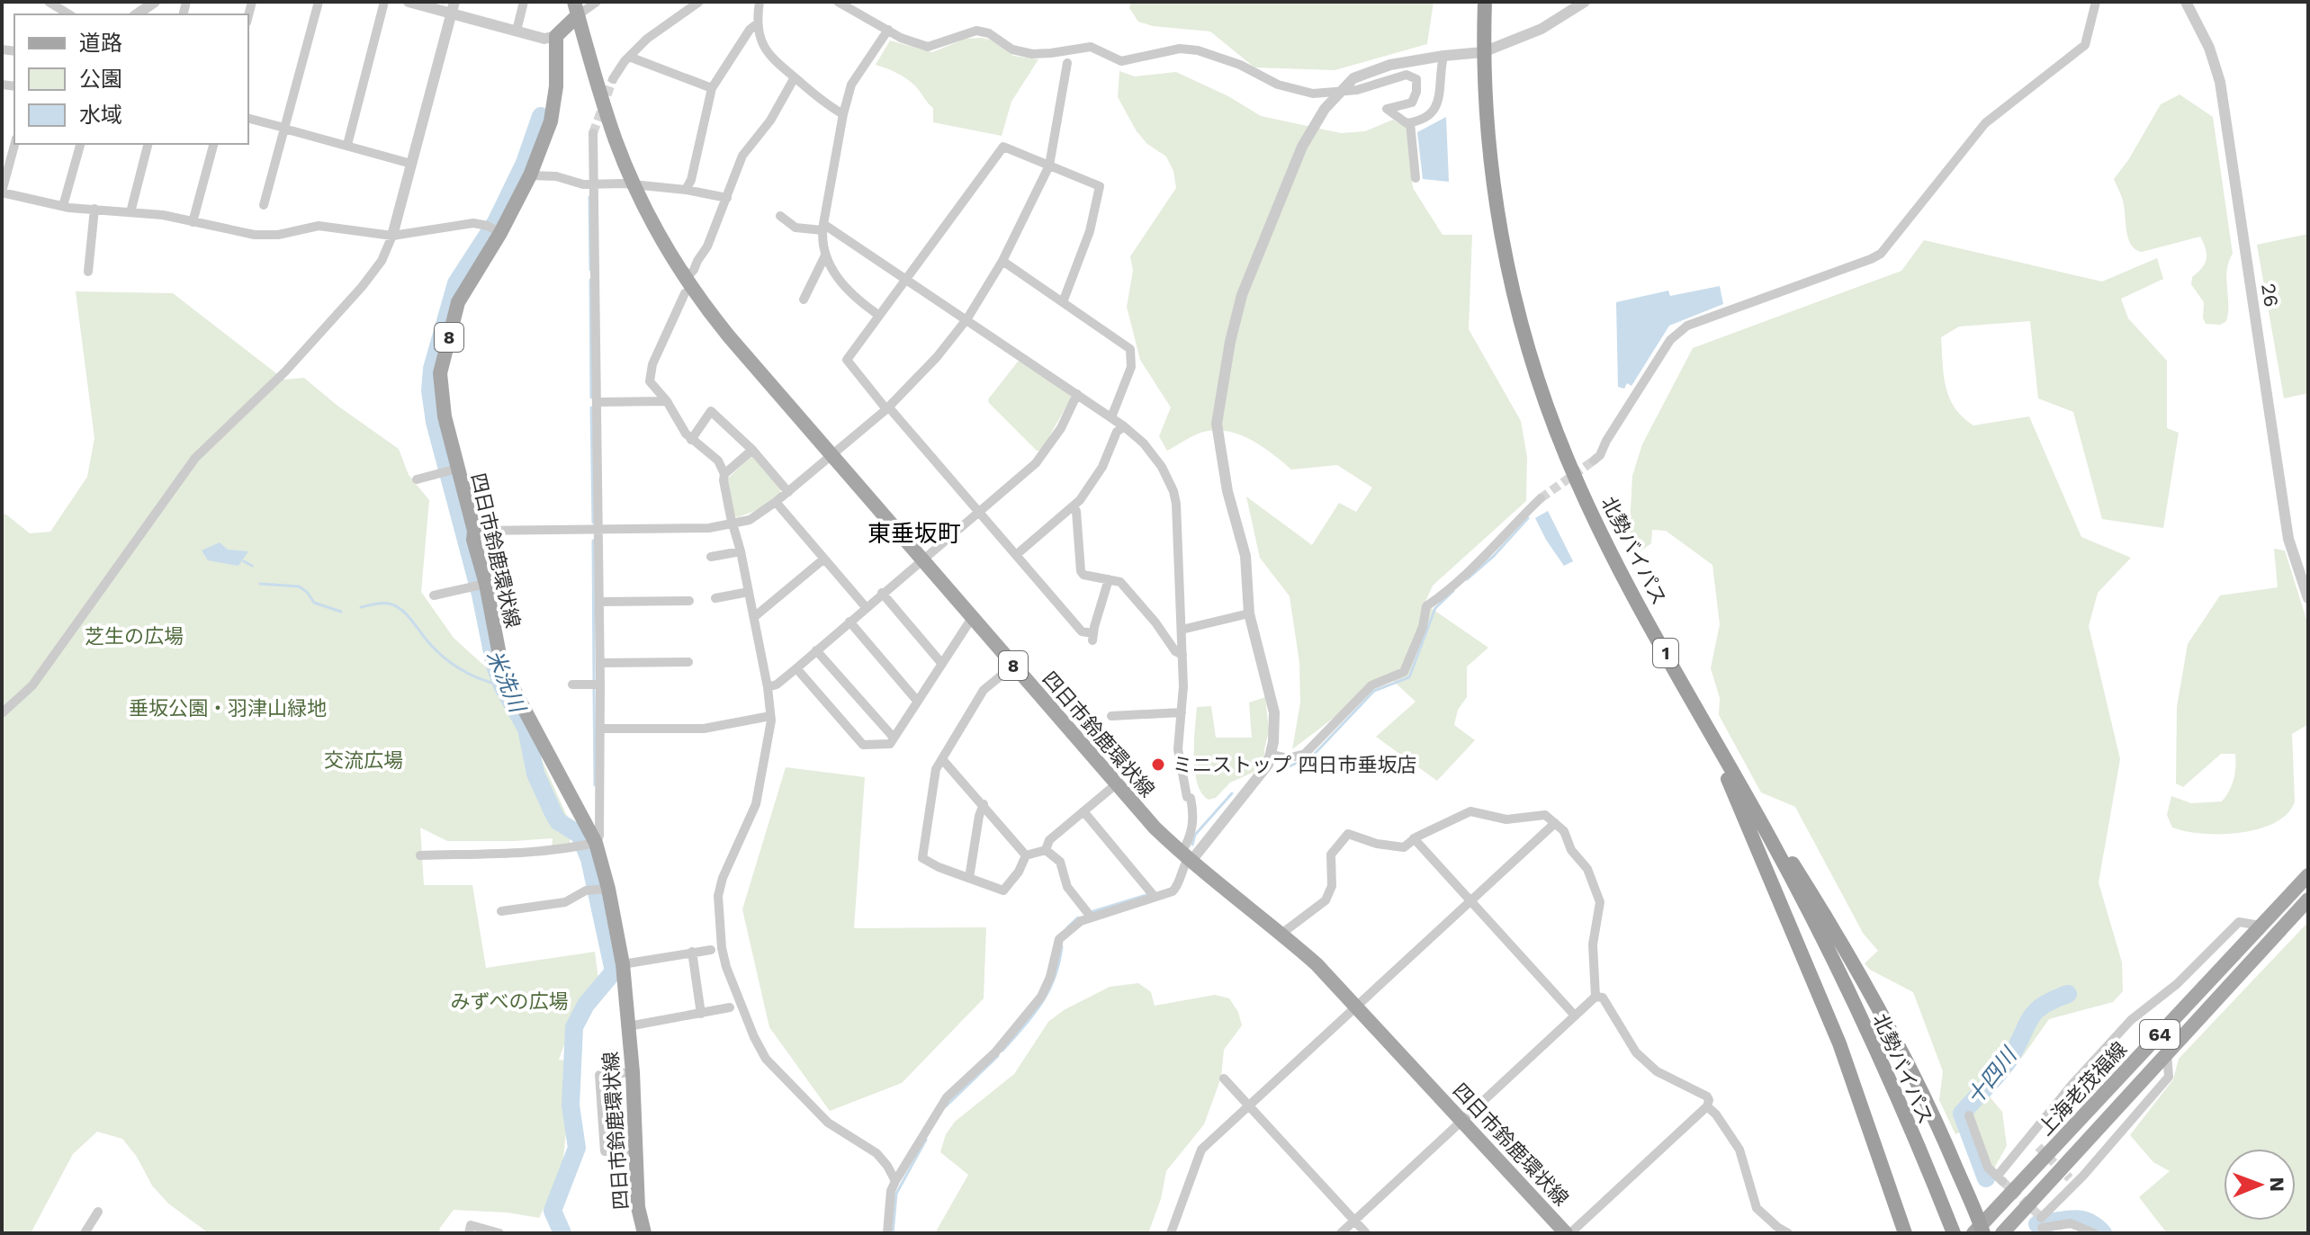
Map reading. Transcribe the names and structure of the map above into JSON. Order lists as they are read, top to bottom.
{
  "streets": {
    "highway": ["北勢バイパス", "1"],
    "main road": [
      "8",
      "四日市鈴鹿環状線",
      "64",
      "上海老茂福線"
    ],
    "street": ["26"]
  },
  "crossings": [
    ["北勢バイパス", "1"],
    ["1", "上海老茂福線"]
  ],
  "districts": ["東垂坂町"],
  "water": ["米洗川", "十四川"],
  "parks": [
    "芝生の広場",
    "垂坂公園・羽津山緑地",
    "交流広場",
    "みずべの広場"
  ],
  "places": ["ミニストップ 四日市垂坂店"],
  "legend": ["道路", "公園", "水域"],
  "north": "right"
}
